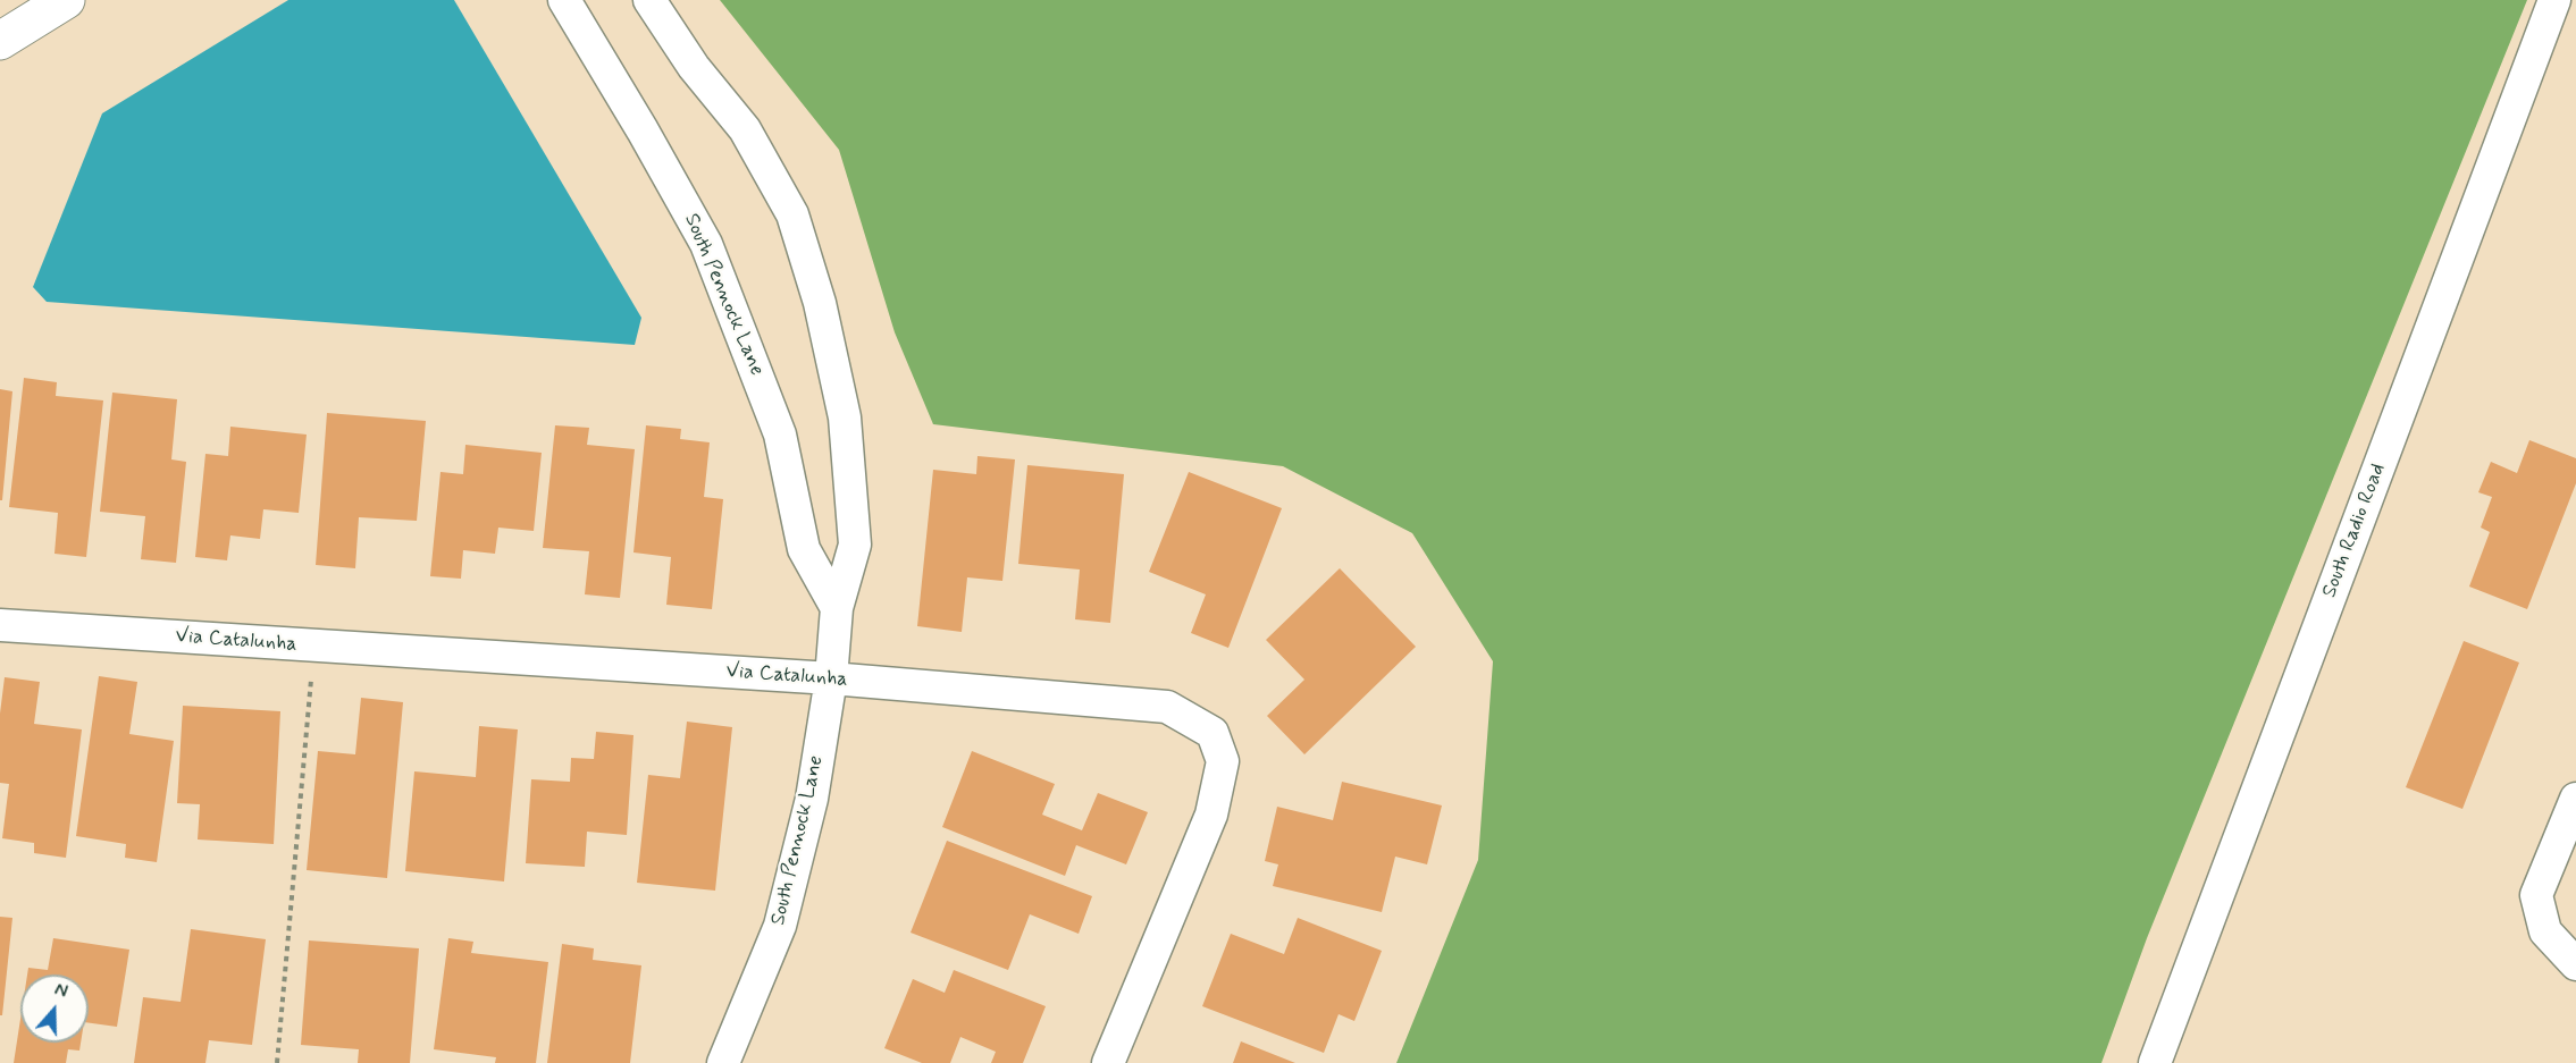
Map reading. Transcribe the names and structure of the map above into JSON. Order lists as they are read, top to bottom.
{
  "streets": {
    "street": ["South Pennock Lane", "South Radio Road", "Via Catalunha"]
  },
  "crossings": [
    ["South Pennock Lane", "Via Catalunha"]
  ],
  "north": "top"
}
